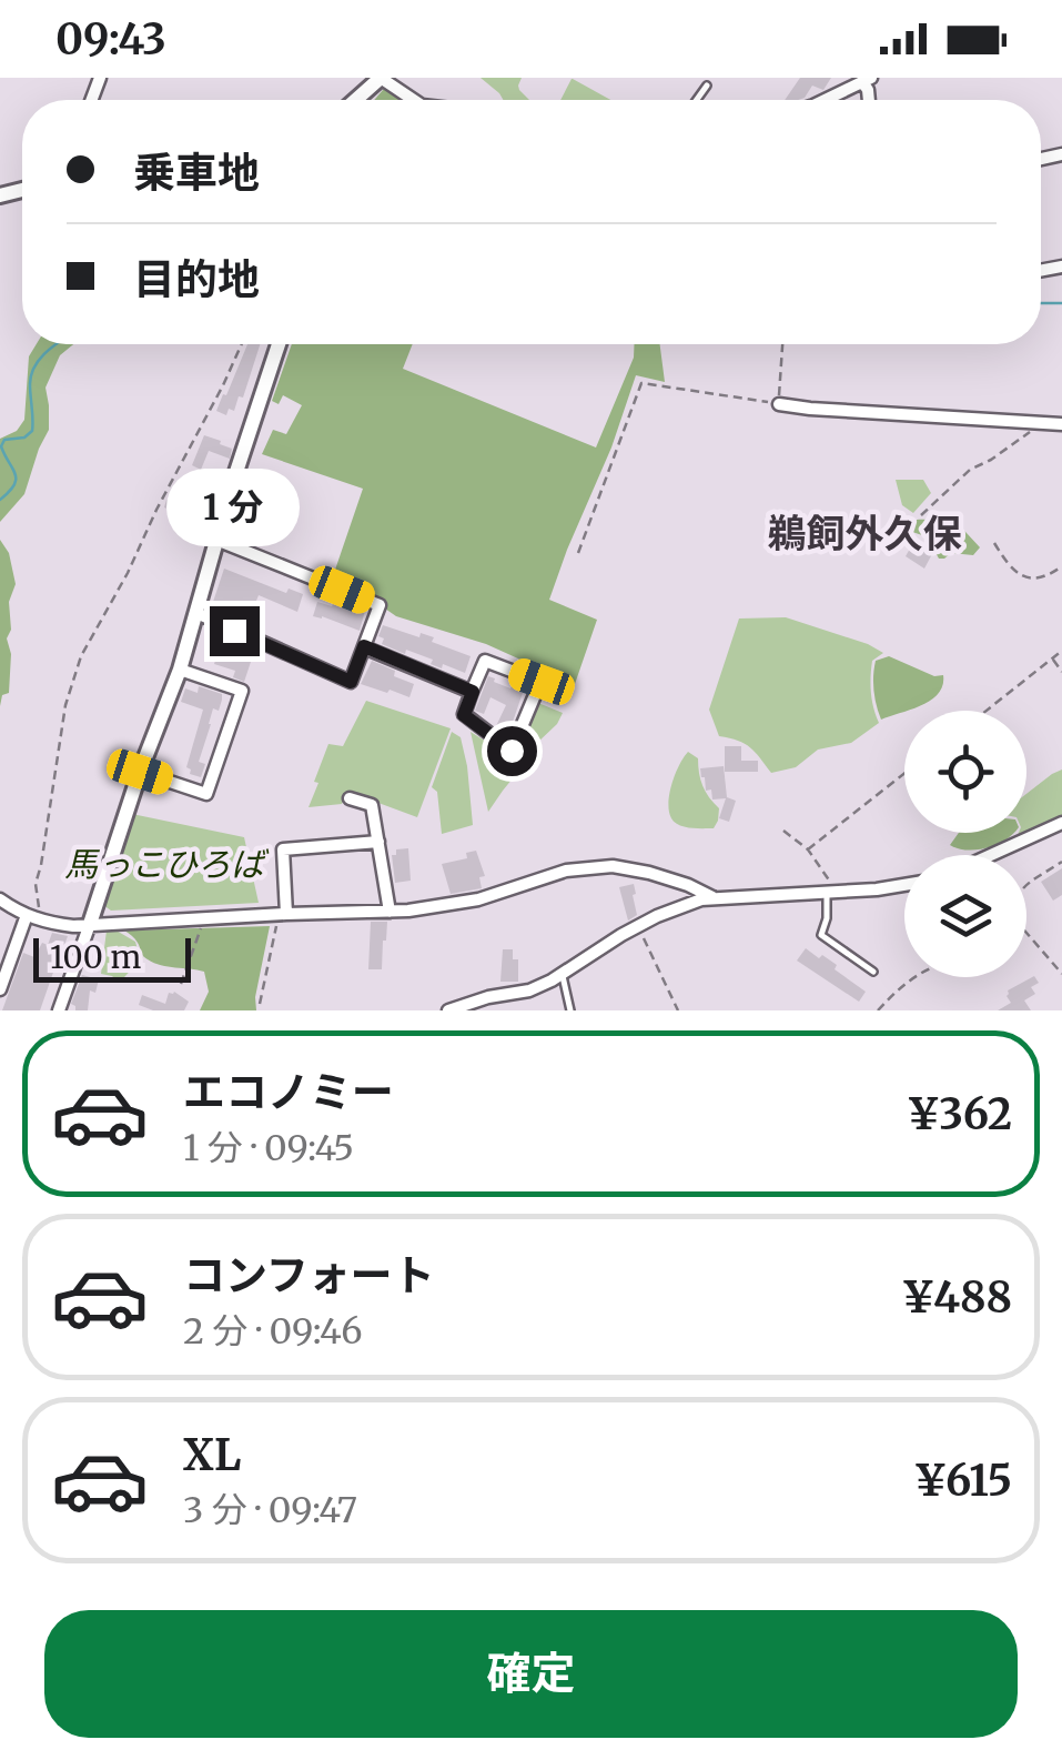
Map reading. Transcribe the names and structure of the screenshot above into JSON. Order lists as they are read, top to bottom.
{
  "districts": ["鵜飼外久保"],
  "parks": ["馬っこひろば"],
  "scale_bar": "100 m",
  "page": {
    "status": "09:43",
    "banner": ["乗車地", "目的地"],
    "bubble": "1 分",
    "scale": "100 m",
    "list": [
      {
        "name": "エコノミー",
        "note": "1 分 · 09:45",
        "value": "¥362"
      },
      {
        "name": "コンフォート",
        "note": "2 分 · 09:46",
        "value": "¥488"
      },
      {
        "name": "XL",
        "note": "3 分 · 09:47",
        "value": "¥615"
      }
    ],
    "buttons": "確定"
  }
}
